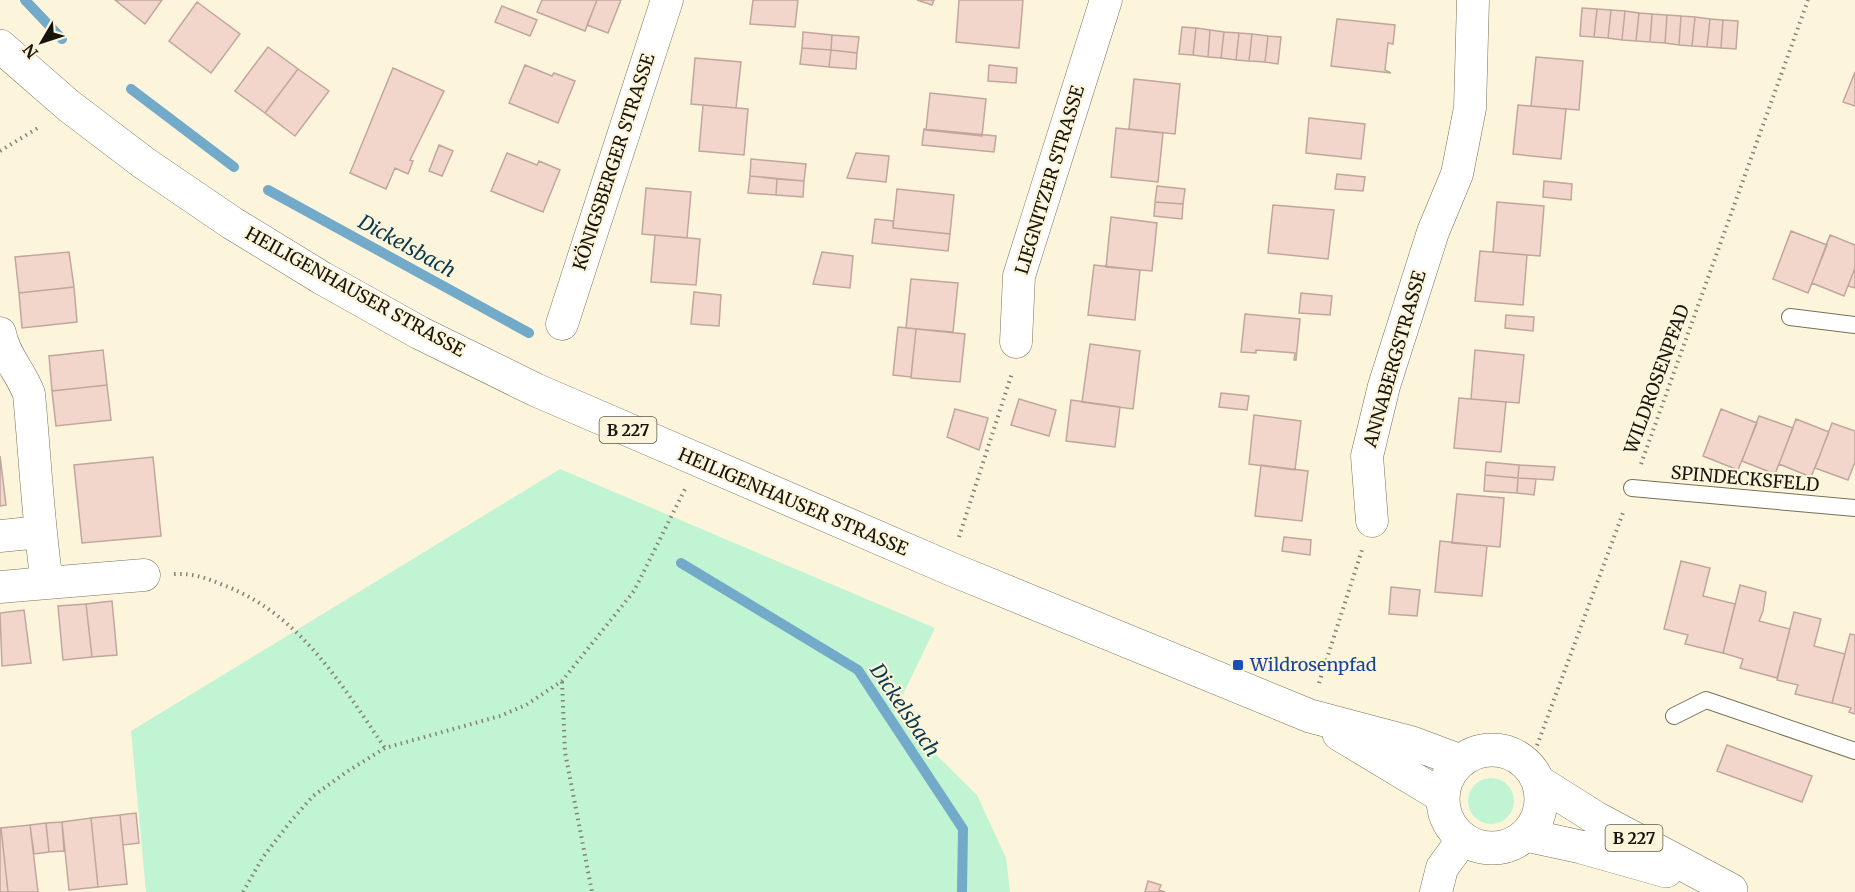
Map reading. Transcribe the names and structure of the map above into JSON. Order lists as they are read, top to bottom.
{
  "streets": {
    "main road": ["HEILIGENHAUSER STRASSE", "B 227"],
    "street": ["KÖNIGSBERGER STRASSE", "LIEGNITZER STRASSE", "ANNABERGSTRASSE"],
    "lane": ["SPINDECKSFELD"],
    "path": ["WILDROSENPFAD"]
  },
  "crossings": [
    ["HEILIGENHAUSER STRASSE", "WILDROSENPFAD"],
    ["HEILIGENHAUSER STRASSE", "B 227"],
    ["WILDROSENPFAD", "B 227"],
    ["WILDROSENPFAD", "SPINDECKSFELD"]
  ],
  "water": ["Dickelsbach"],
  "places": {
    "transit": ["Wildrosenpfad"]
  },
  "north": "bottom left"
}
